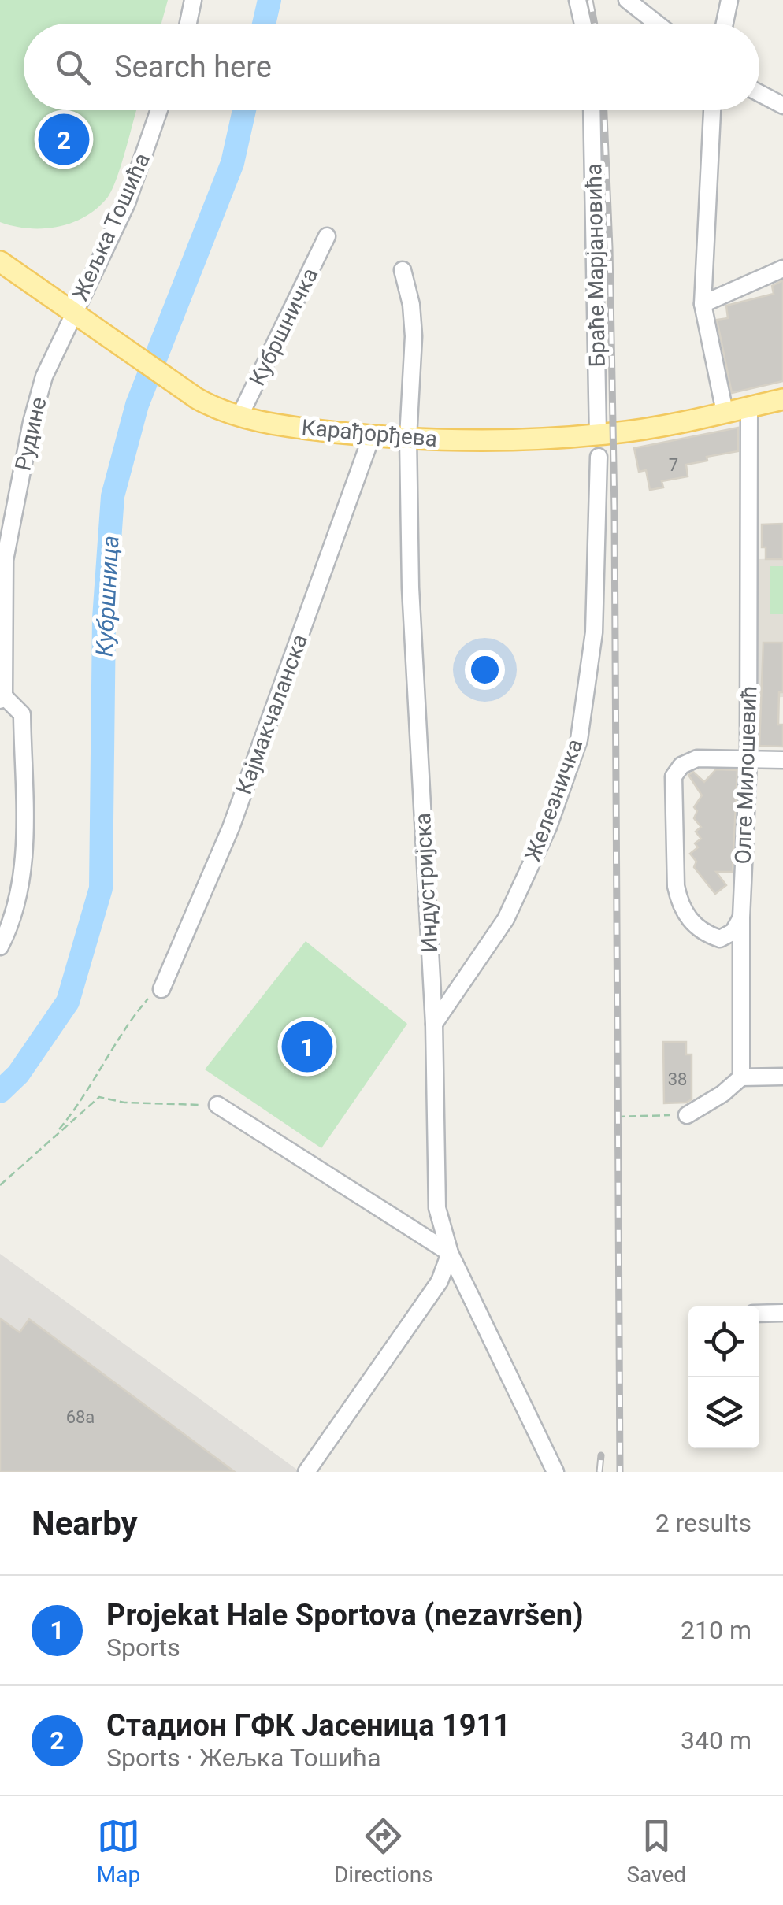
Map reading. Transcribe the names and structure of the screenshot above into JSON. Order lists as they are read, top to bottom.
{
  "streets": {
    "main road": ["Карађорђева"],
    "street": [
      "Жељка Тошића",
      "Браће Марјановића",
      "Кубршничка",
      "Рудине",
      "Кајмакчаланска",
      "Олге Милошевић",
      "Железничка",
      "Индустријска"
    ]
  },
  "crossings": [
    ["Жељка Тошића", "Карађорђева"],
    ["Жељка Тошића", "Рудине"],
    ["Браће Марјановића", "Карађорђева"],
    ["Кубршничка", "Карађорђева"],
    ["Карађорђева", "Рудине"],
    ["Карађорђева", "Кајмакчаланска"],
    ["Карађорђева", "Олге Милошевић"],
    ["Карађорђева", "Индустријска"],
    ["Железничка", "Индустријска"]
  ],
  "water": ["Кубршница"],
  "house_numbers": ["7", "38", "68a"],
  "page": {
    "search": "Search here",
    "pins": ["2", "1"],
    "heading": ["Nearby", "2 results"],
    "list": [
      {
        "mark": "1",
        "name": "Projekat Hale Sportova (nezavršen)",
        "note": "Sports",
        "value": "210 m"
      },
      {
        "mark": "2",
        "name": "Стадион ГФК Јасеница 1911",
        "note": "Sports · Жељка Тошића",
        "value": "340 m"
      }
    ],
    "nav": ["Map", "Directions", "Saved"]
  }
}
